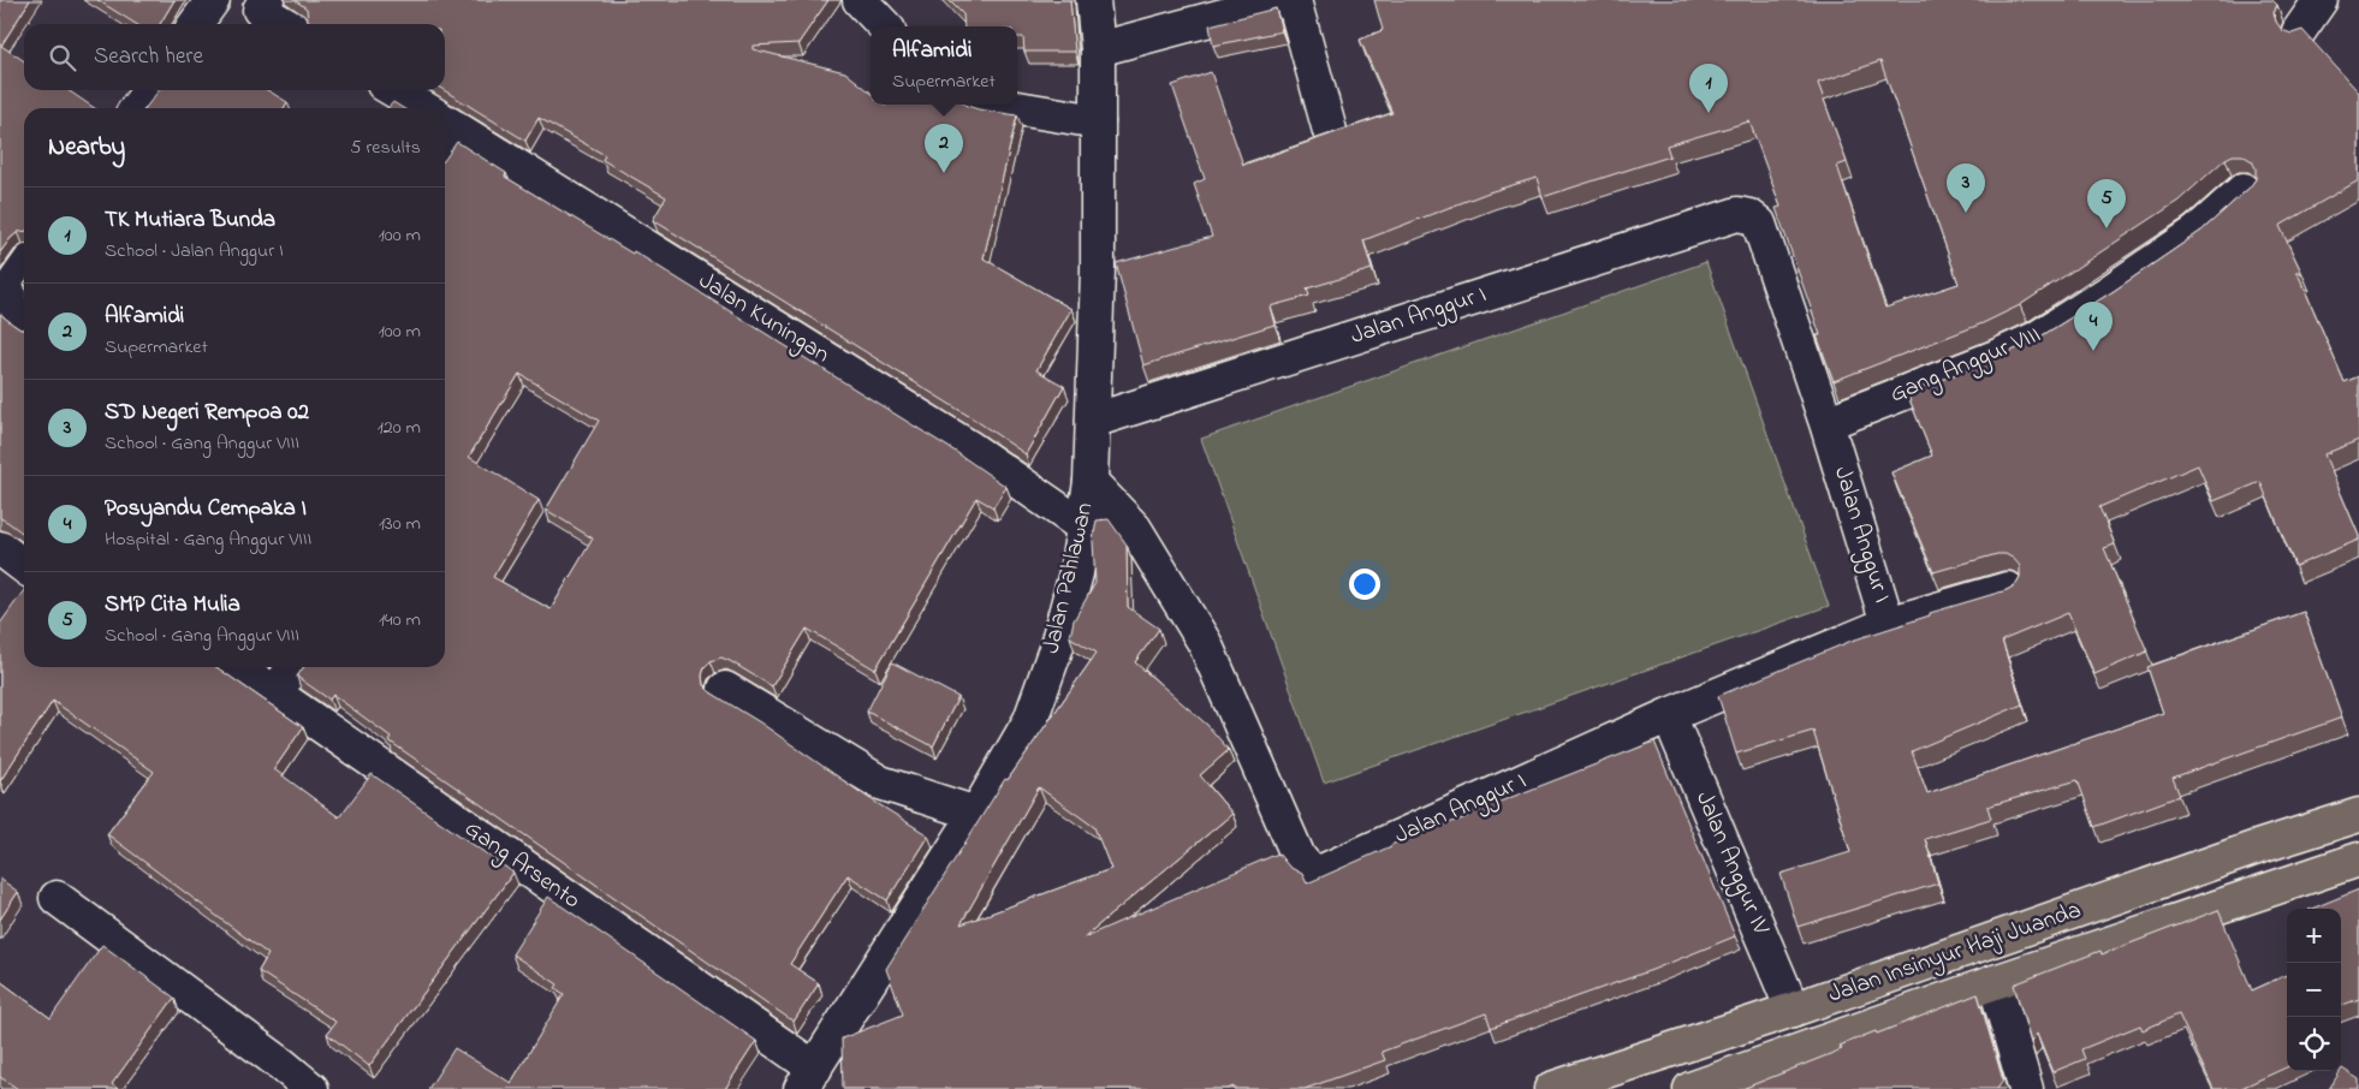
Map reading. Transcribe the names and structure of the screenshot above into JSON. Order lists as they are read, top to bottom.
{
  "streets": {
    "highway": ["Jalan Insinyur Haji Juanda"],
    "street": [
      "Jalan Anggur I",
      "Jalan Kuningan",
      "Gang Anggur VIII",
      "Jalan Pahlawan",
      "Jalan Anggur IV",
      "Gang Arsento"
    ]
  },
  "crossings": [
    ["Jalan Anggur I", "Gang Anggur VIII"],
    ["Jalan Anggur I", "Jalan Pahlawan"],
    ["Jalan Anggur I", "Jalan Anggur IV"],
    ["Jalan Kuningan", "Jalan Pahlawan"],
    ["Jalan Pahlawan", "Gang Arsento"],
    ["Jalan Anggur IV", "Jalan Insinyur Haji Juanda"]
  ],
  "page": {
    "search": "Search here",
    "popup": ["Alfamidi", "Supermarket"],
    "pins": [
      "1",
      "2",
      "3",
      "5",
      "4"
    ],
    "heading": ["Nearby", "5 results"],
    "list": [
      {
        "mark": "1",
        "name": "TK Mutiara Bunda",
        "note": "School · Jalan Anggur I",
        "value": "100 m"
      },
      {
        "mark": "2",
        "name": "Alfamidi",
        "note": "Supermarket",
        "value": "100 m"
      },
      {
        "mark": "3",
        "name": "SD Negeri Rempoa 02",
        "note": "School · Gang Anggur VIII",
        "value": "120 m"
      },
      {
        "mark": "4",
        "name": "Posyandu Cempaka I",
        "note": "Hospital · Gang Anggur VIII",
        "value": "130 m"
      },
      {
        "mark": "5",
        "name": "SMP Cita Mulia",
        "note": "School · Gang Anggur VIII",
        "value": "140 m"
      }
    ],
    "map_buttons": ["+", "−"]
  }
}
